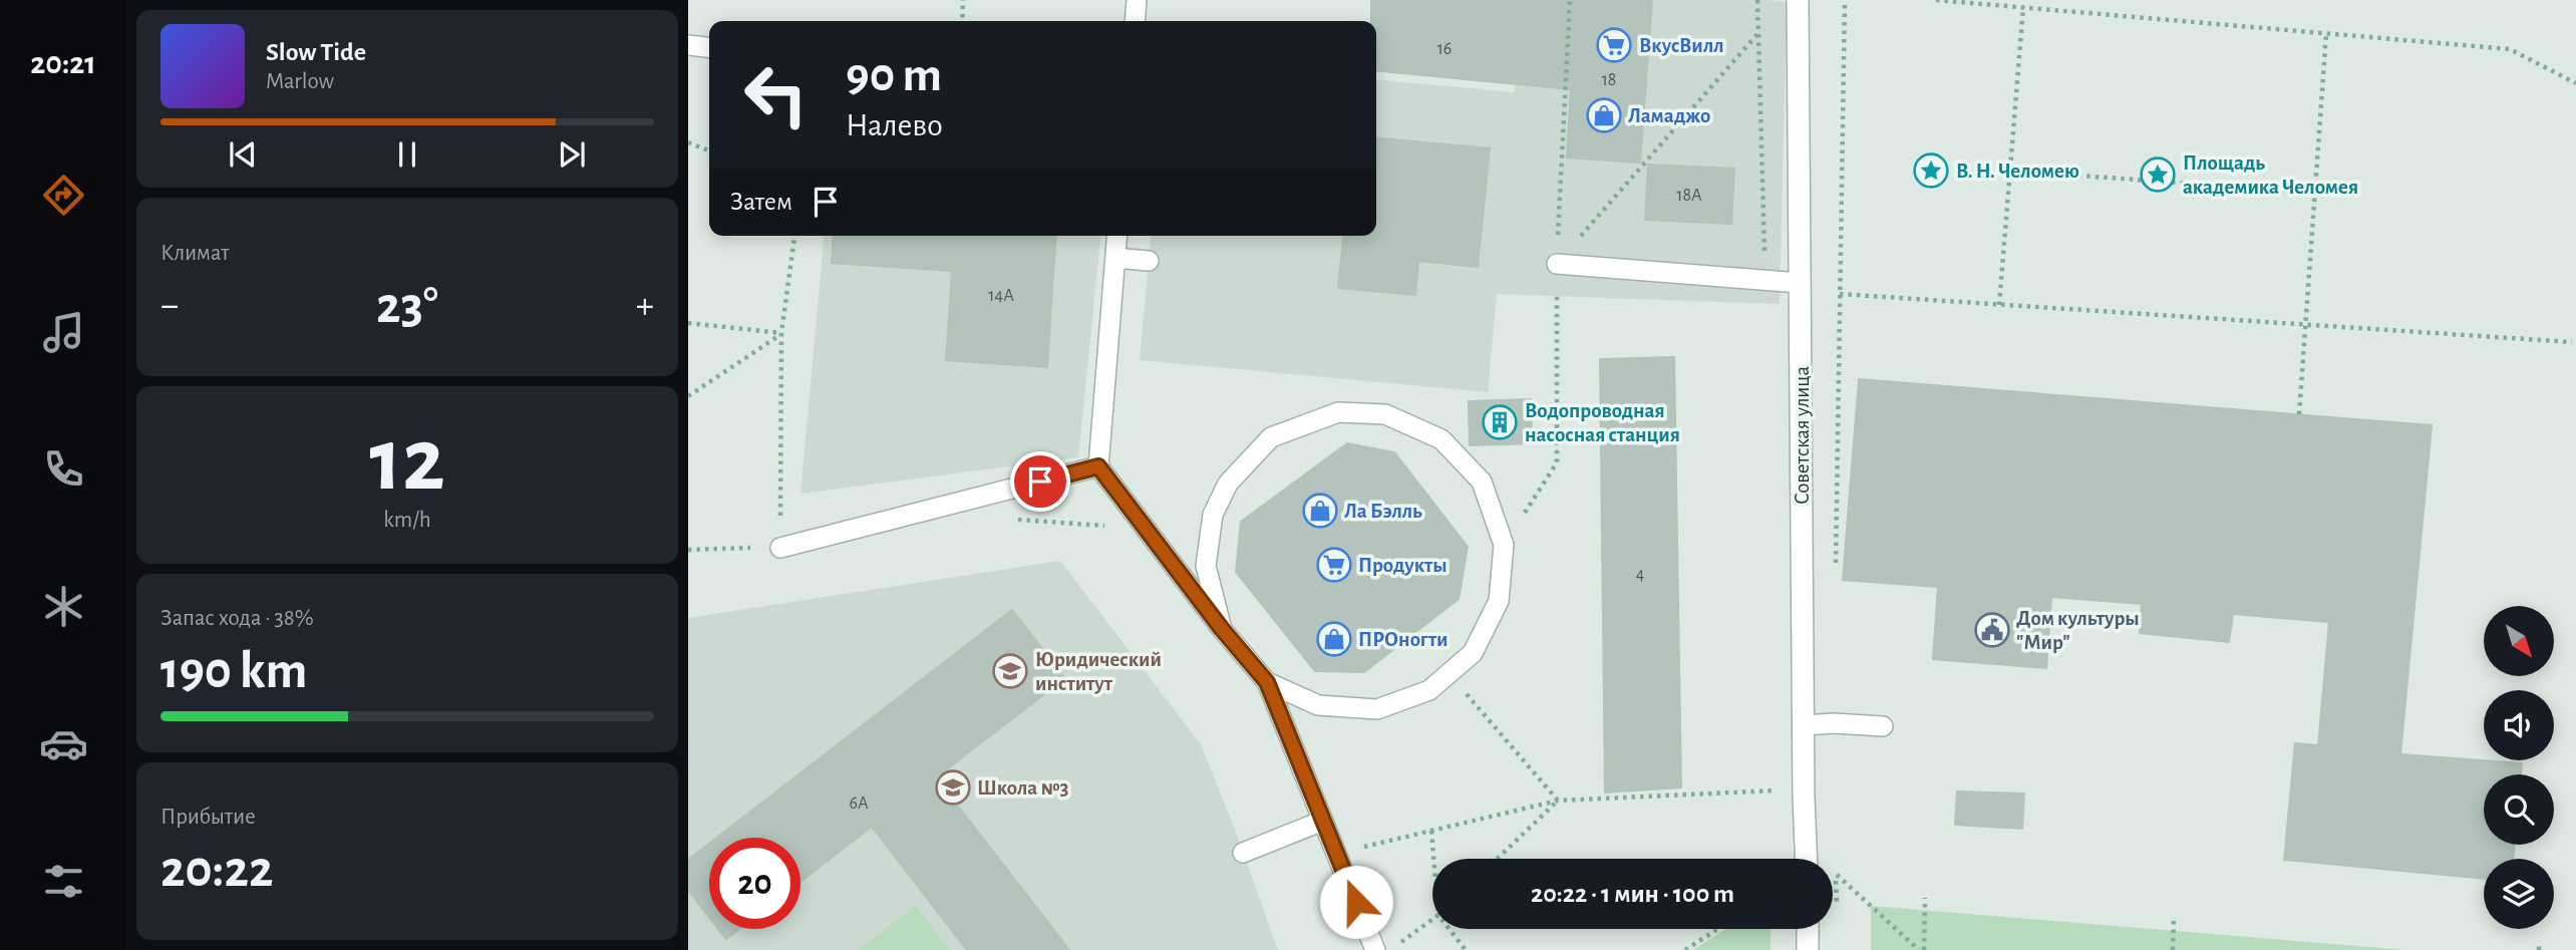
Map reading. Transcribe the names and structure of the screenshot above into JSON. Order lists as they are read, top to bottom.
{
  "streets": {
    "street": ["Советская улица"]
  },
  "places": {
    "supermarket": ["ВкусВилл", "Продукты"],
    "shop": ["Ламаджо", "Ла Бэлль", "ПРОногти"],
    "place": ["В. Н. Челомею", "Площадь академика Челомея"],
    "building": ["Водопроводная насосная станция"],
    "public building": ["Дом культуры \"Мир\""],
    "school or university": ["Юридический институт", "Школа №3"]
  },
  "house_numbers": [
    "16",
    "18",
    "18А",
    "14А",
    "4",
    "6А"
  ],
  "north": "bottom right",
  "page": {
    "tabs": "20:21",
    "turn": ["90 m", "Налево"],
    "song": ["Slow Tide", "Marlow"],
    "then": "Затем",
    "tile": [
      "Климат",
      ["12", "km/h"],
      ["Запас хода · 38%", "190 km"],
      ["Прибытие", "20:22"]
    ],
    "heat": ["−", "23°", "+"],
    "limit": "20",
    "trip": "20:22 · 1 мин · 100 m"
  }
}
